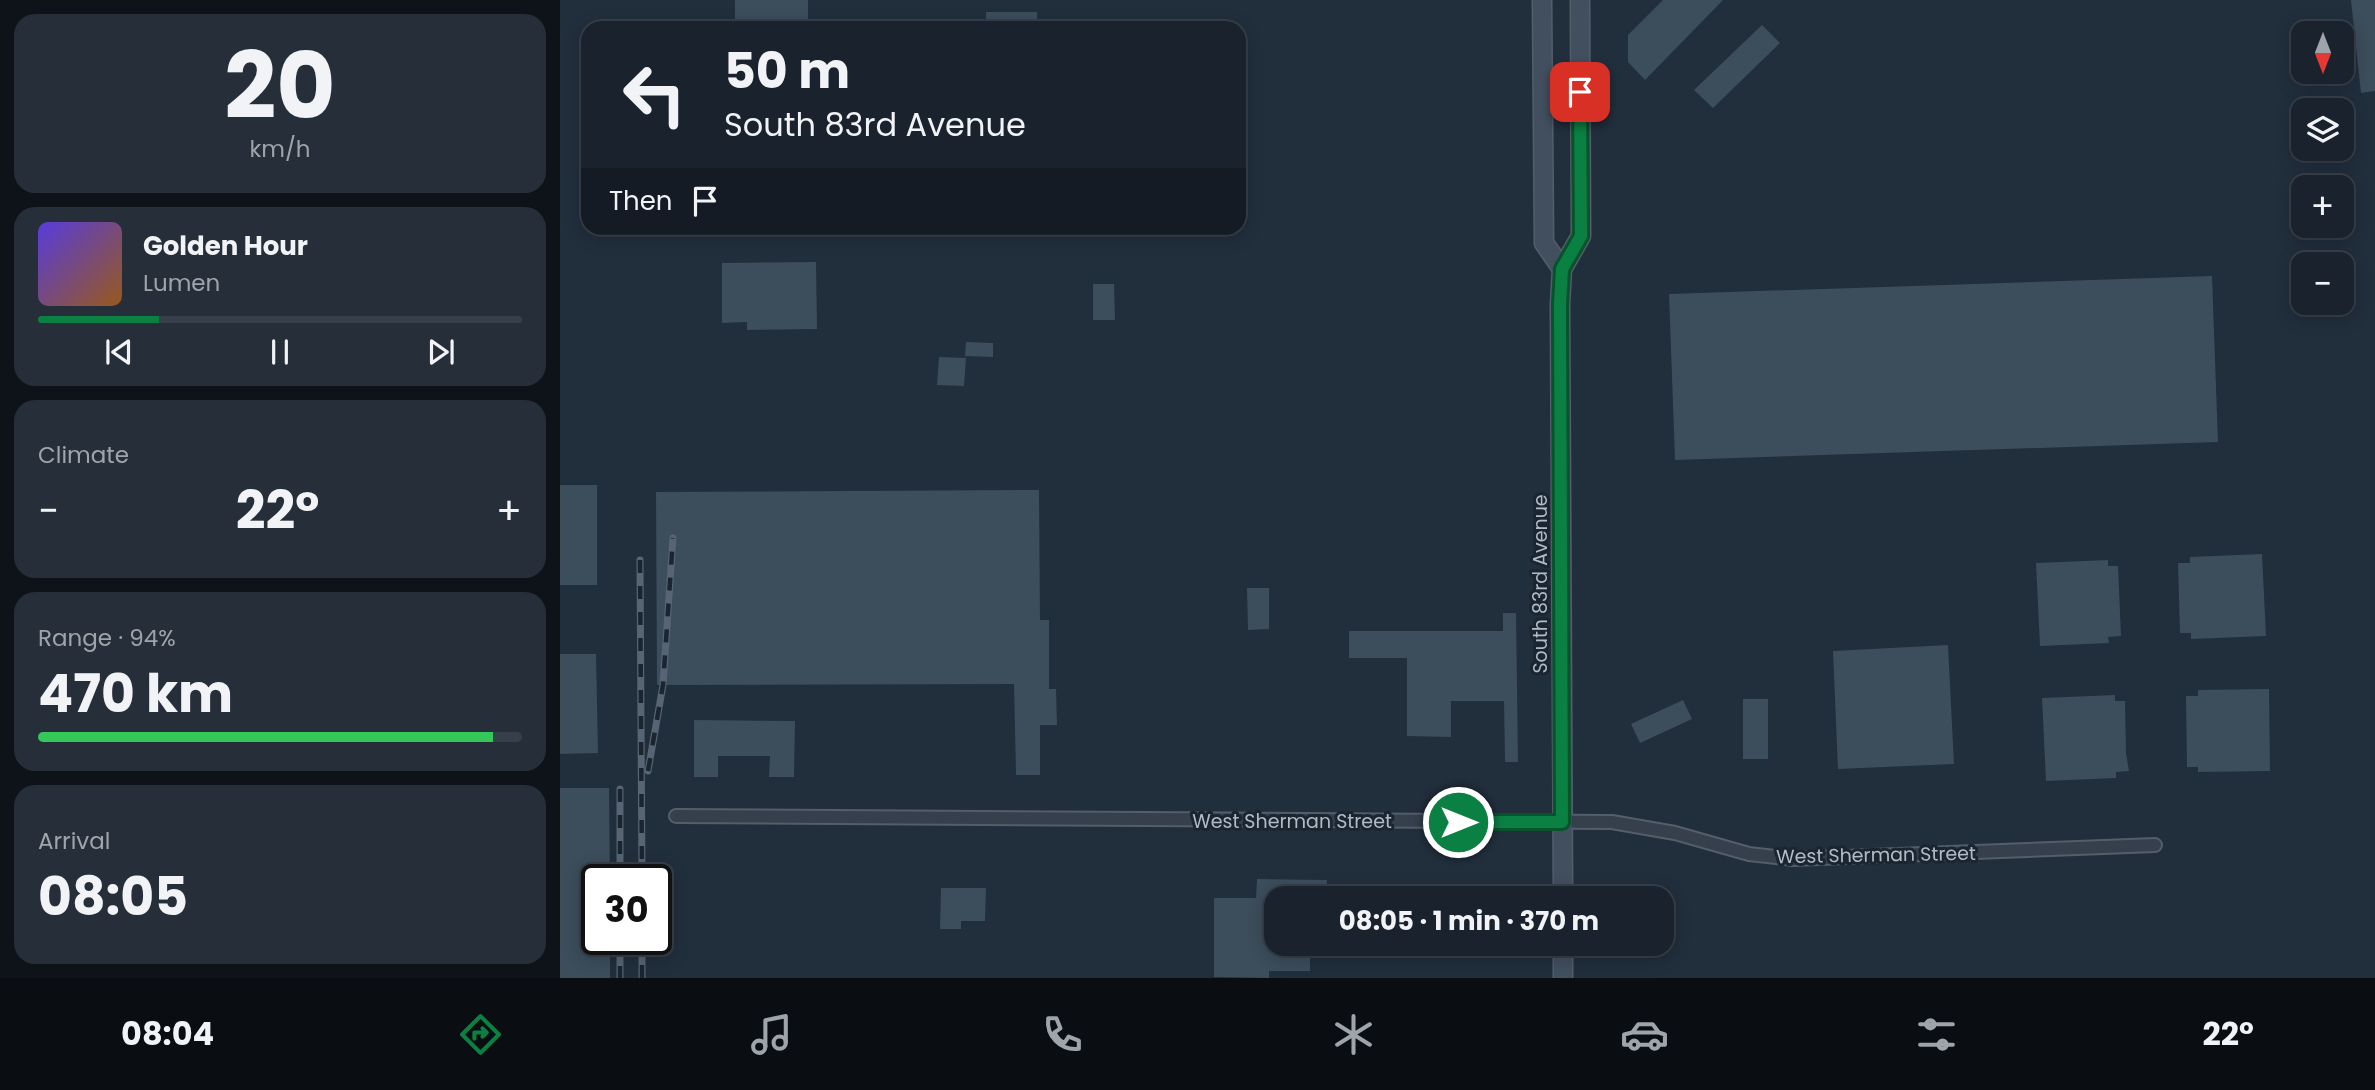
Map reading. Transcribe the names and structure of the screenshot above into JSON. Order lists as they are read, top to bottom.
{
  "streets": {
    "main road": ["South 83rd Avenue"],
    "street": ["West Sherman Street"]
  },
  "crossings": [
    ["South 83rd Avenue", "West Sherman Street"]
  ],
  "north": "bottom",
  "page": {
    "tile": [
      ["20", "km/h"],
      "Climate",
      ["Range · 94%", "470 km"],
      ["Arrival", "08:05"]
    ],
    "map_buttons": ["+", "−"],
    "turn": ["50 m", "South 83rd Avenue"],
    "then": "Then",
    "song": ["Golden Hour", "Lumen"],
    "heat": ["−", "22°", "+"],
    "limit": "30",
    "trip": "08:05 · 1 min · 370 m",
    "tabs": ["08:04", "22°"]
  }
}
